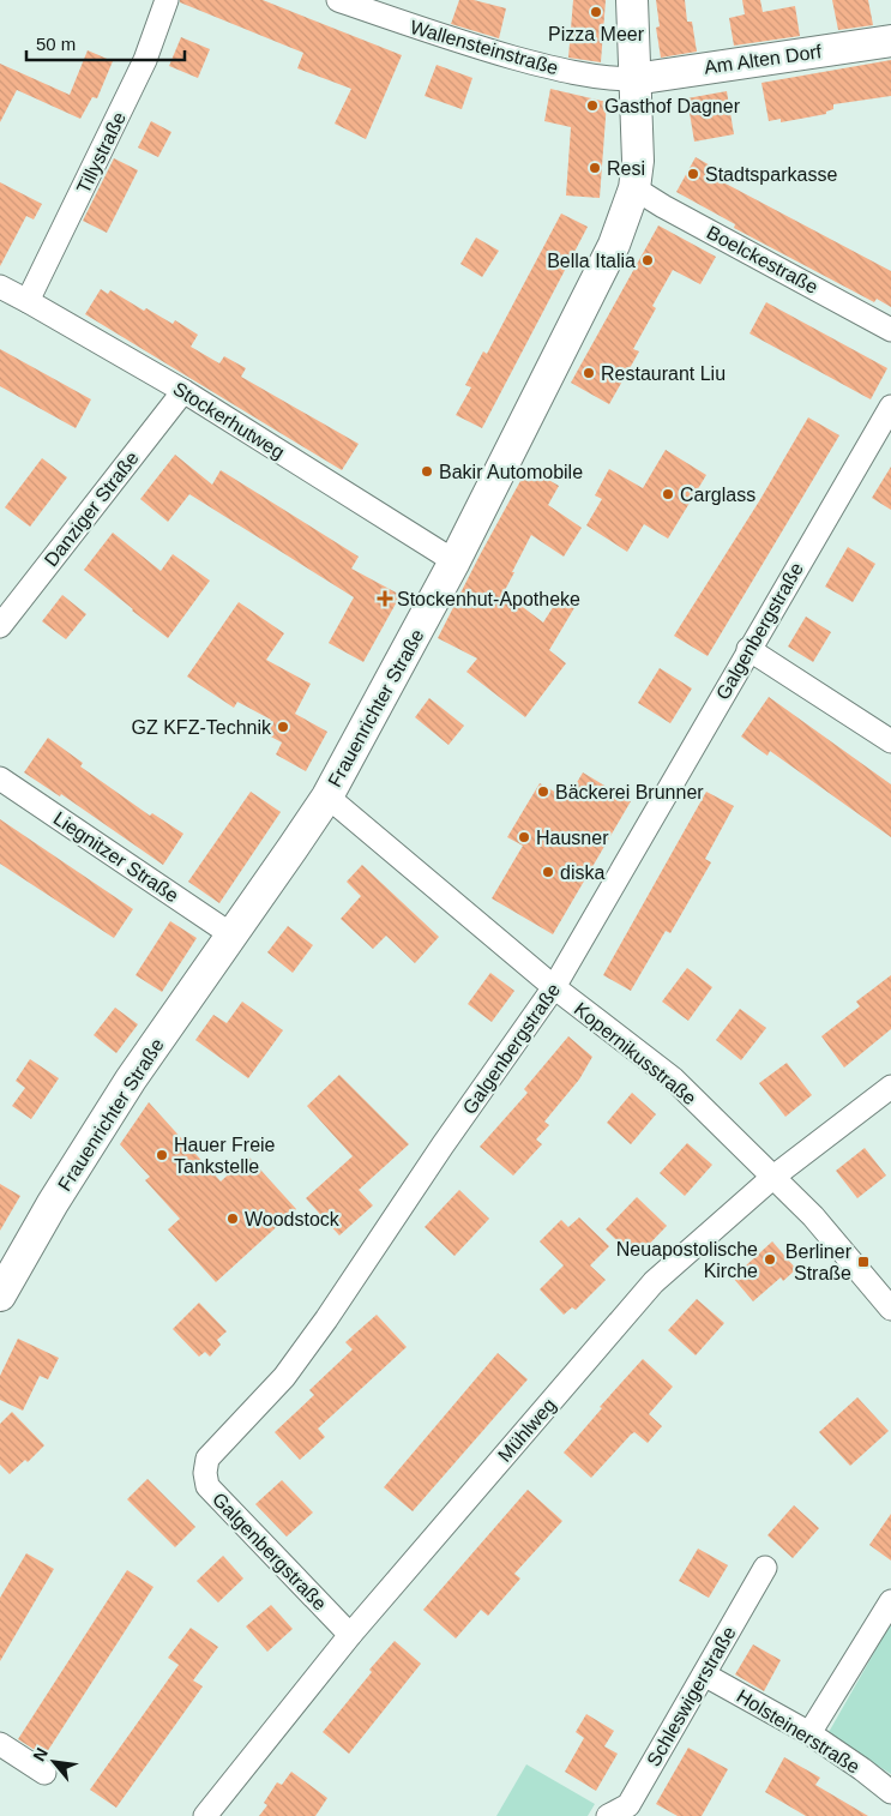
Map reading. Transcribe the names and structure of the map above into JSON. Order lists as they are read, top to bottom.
{
  "streets": {
    "main road": ["Am Alten Dorf", "Frauenrichter Straße"],
    "street": [
      "Wallensteinstraße",
      "Tillystraße",
      "Boelckestraße",
      "Stockerhutweg",
      "Danziger Straße",
      "Galgenbergstraße",
      "Liegnitzer Straße",
      "Kopernikusstraße",
      "Mühlweg",
      "Schleswigerstraße",
      "Holsteinerstraße"
    ]
  },
  "crossings": [
    ["Wallensteinstraße", "Am Alten Dorf"],
    ["Wallensteinstraße", "Frauenrichter Straße"],
    ["Am Alten Dorf", "Frauenrichter Straße"],
    ["Tillystraße", "Stockerhutweg"],
    ["Boelckestraße", "Frauenrichter Straße"],
    ["Stockerhutweg", "Danziger Straße"],
    ["Stockerhutweg", "Frauenrichter Straße"],
    ["Galgenbergstraße", "Kopernikusstraße"],
    ["Galgenbergstraße", "Mühlweg"],
    ["Frauenrichter Straße", "Liegnitzer Straße"],
    ["Frauenrichter Straße", "Kopernikusstraße"],
    ["Kopernikusstraße", "Mühlweg"],
    ["Schleswigerstraße", "Holsteinerstraße"]
  ],
  "places": {
    "other": [
      "Pizza Meer",
      "Gasthof Dagner",
      "Resi",
      "Stadtsparkasse",
      "Bella Italia",
      "Restaurant Liu",
      "Bakir Automobile",
      "Carglass",
      "GZ KFZ-Technik",
      "Bäckerei Brunner",
      "Hausner",
      "diska",
      "Hauer Freie Tankstelle",
      "Woodstock",
      "Neuapostolische Kirche"
    ],
    "health": ["Stockenhut-Apotheke"],
    "transit": ["Berliner Straße"]
  },
  "scale_bar": "50 m",
  "north": "top left"
}
